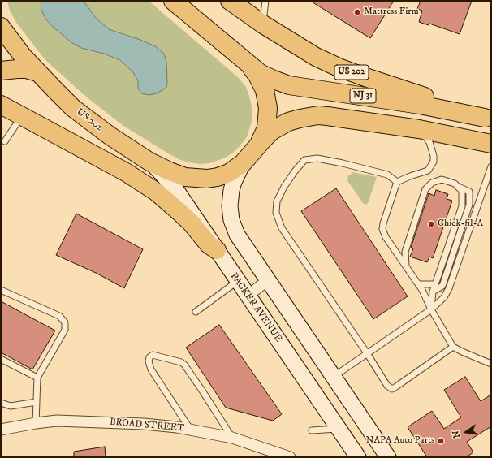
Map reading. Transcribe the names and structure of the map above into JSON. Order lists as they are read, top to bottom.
{
  "streets": {
    "highway": ["US 202", "NJ 31"],
    "main road": ["PACKER AVENUE"],
    "street": ["BROAD STREET"]
  },
  "crossings": [
    ["US 202", "NJ 31"],
    ["US 202", "PACKER AVENUE"]
  ],
  "places": ["Mattress Firm", "Chick-fil-A", "NAPA Auto Parts"],
  "north": "left"
}
